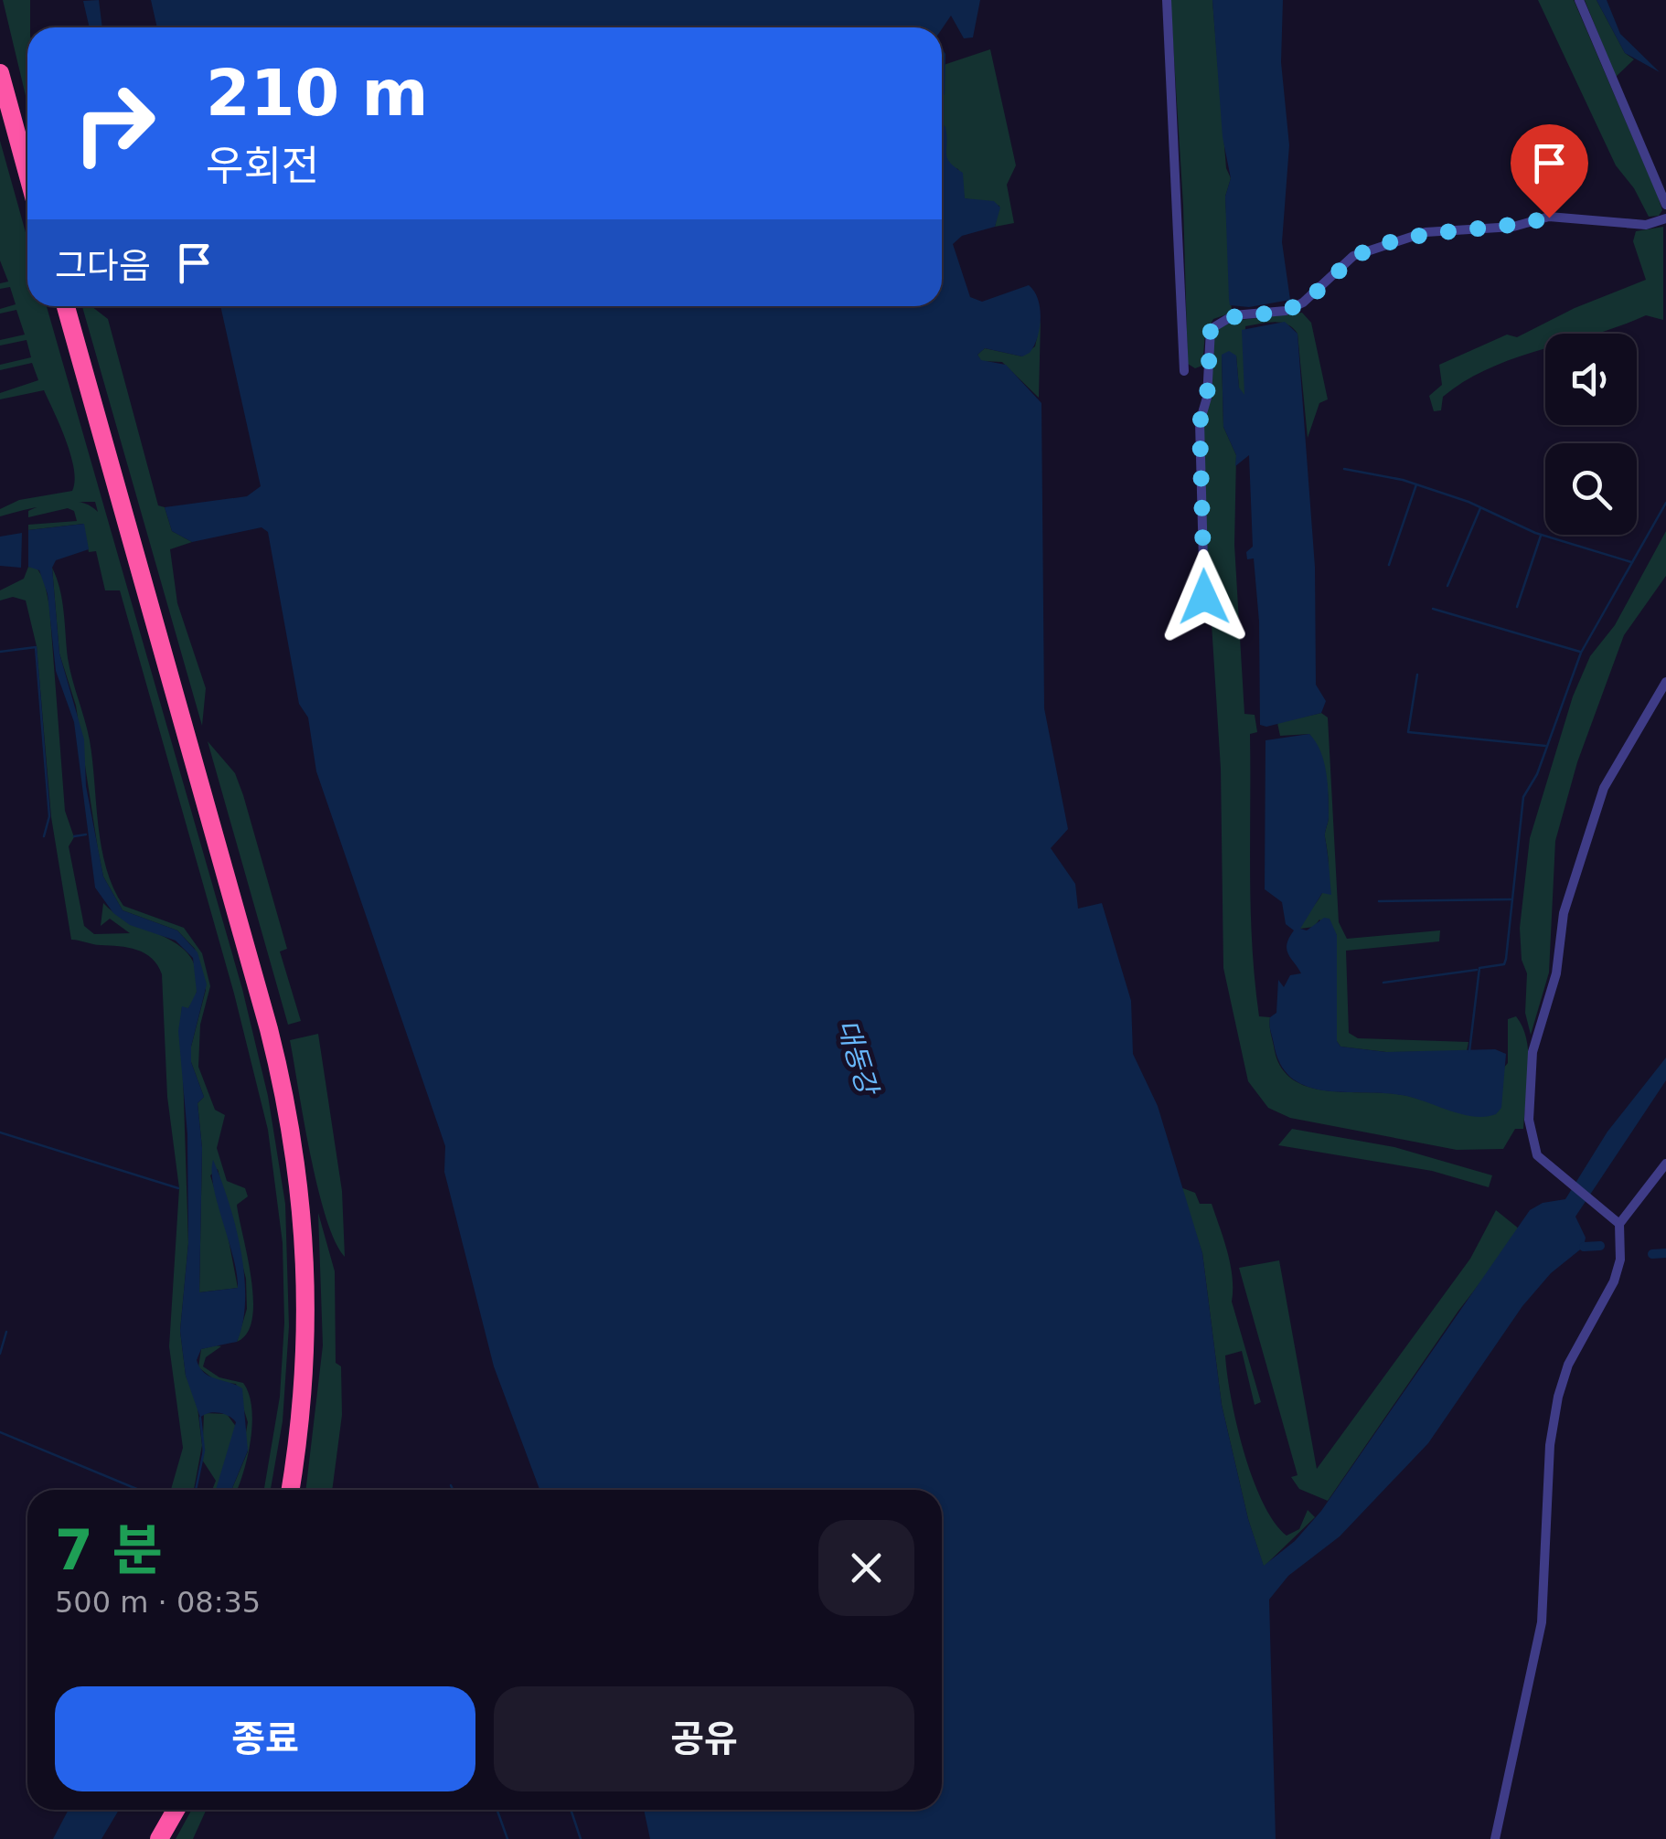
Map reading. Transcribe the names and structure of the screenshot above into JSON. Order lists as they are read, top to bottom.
{
  "water": ["대동강"],
  "page": {
    "turn": ["210 m", "우회전"],
    "then": "그다음",
    "heading": ["7 분", "500 m · 08:35"],
    "buttons": ["종료", "공유"]
  }
}
